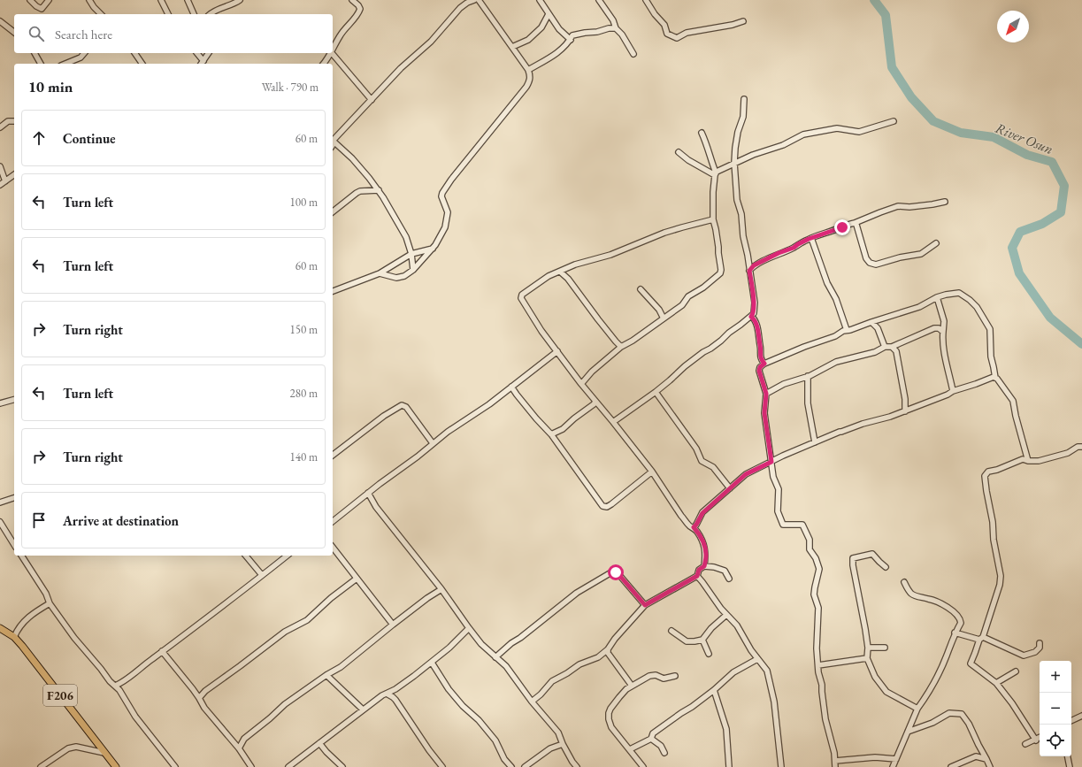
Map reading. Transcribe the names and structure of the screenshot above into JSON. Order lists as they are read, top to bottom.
{
  "streets": {
    "main road": ["F206"]
  },
  "water": ["River Osun"],
  "north": "bottom left",
  "page": {
    "search": "Search here",
    "heading": ["10 min", "Walk · 790 m"],
    "list": [
      ["Continue", "60 m"],
      ["Turn left", "100 m"],
      ["Turn left", "60 m"],
      ["Turn right", "150 m"],
      ["Turn left", "280 m"],
      ["Turn right", "140 m"],
      "Arrive at destination"
    ],
    "map_buttons": ["+", "−"]
  }
}
